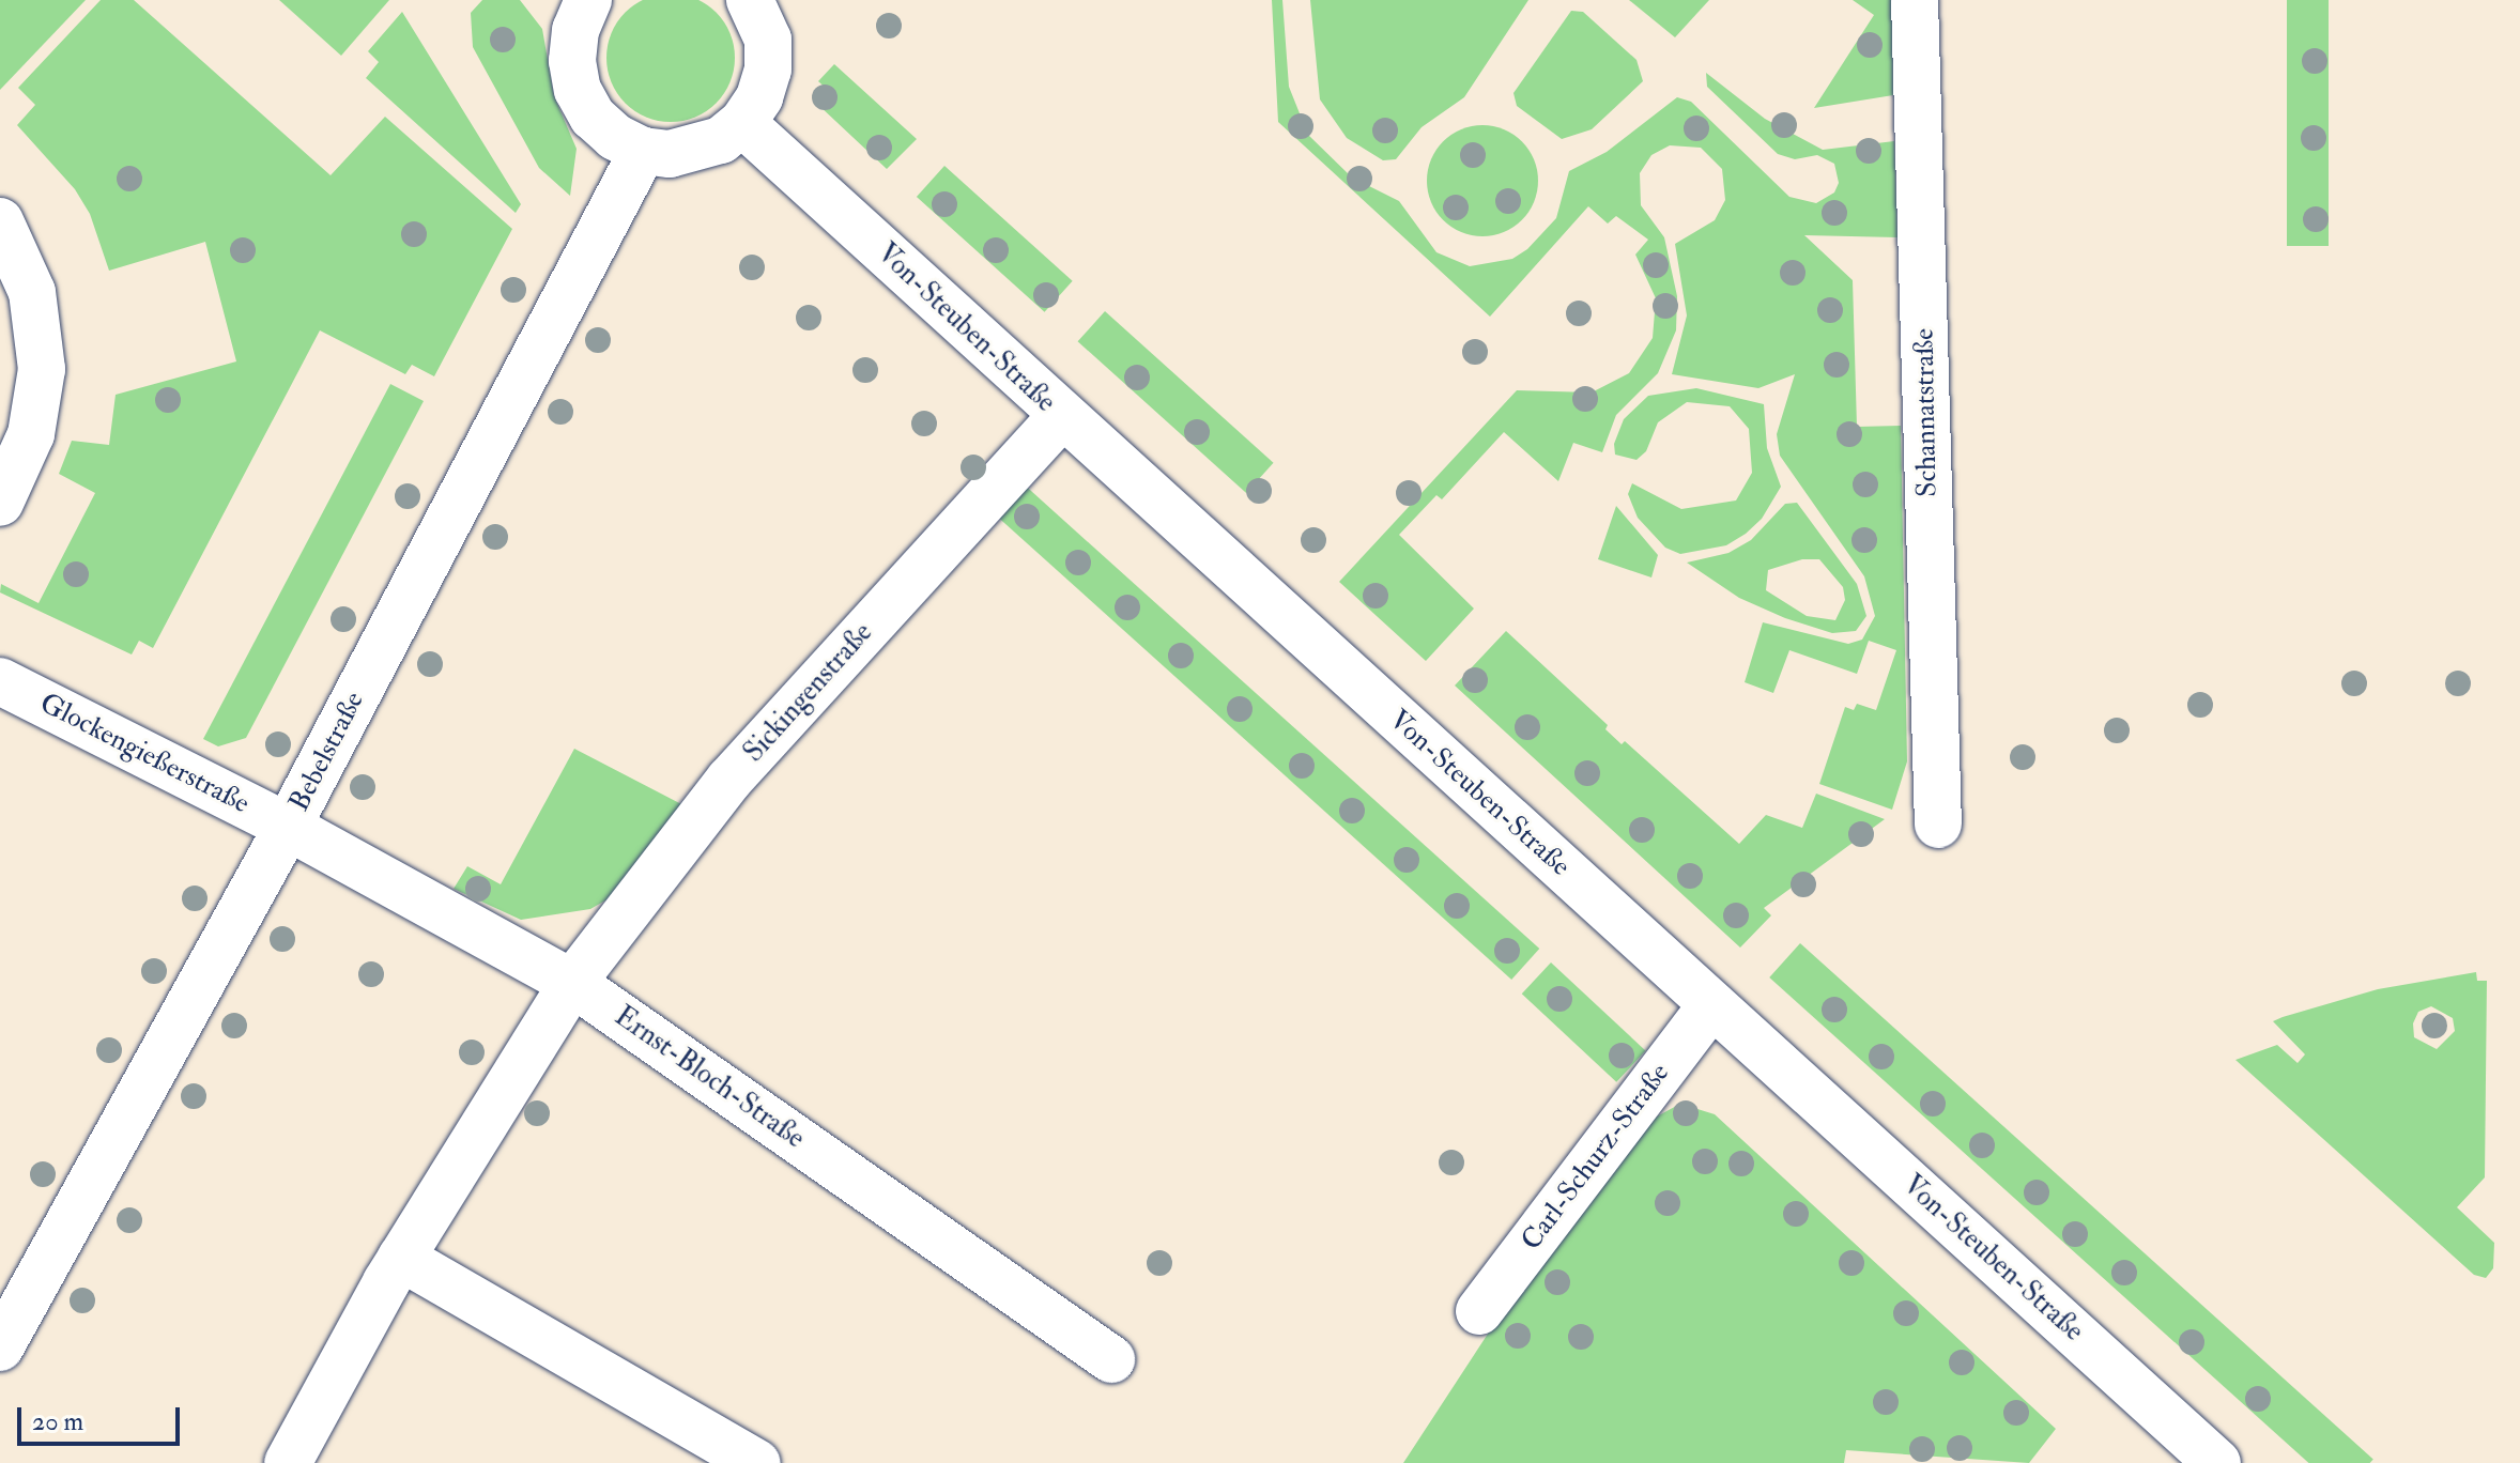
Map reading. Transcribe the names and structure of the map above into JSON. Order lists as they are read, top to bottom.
{
  "streets": {
    "street": [
      "Von-Steuben-Straße",
      "Schannatstraße",
      "Sickingenstraße",
      "Bebelstraße",
      "Glockengießerstraße",
      "Ernst-Bloch-Straße",
      "Carl-Schurz-Straße"
    ]
  },
  "crossings": [
    ["Von-Steuben-Straße", "Sickingenstraße"],
    ["Von-Steuben-Straße", "Carl-Schurz-Straße"],
    ["Sickingenstraße", "Ernst-Bloch-Straße"],
    ["Bebelstraße", "Glockengießerstraße"],
    ["Bebelstraße", "Ernst-Bloch-Straße"],
    ["Glockengießerstraße", "Ernst-Bloch-Straße"]
  ],
  "scale_bar": "20 m"
}
